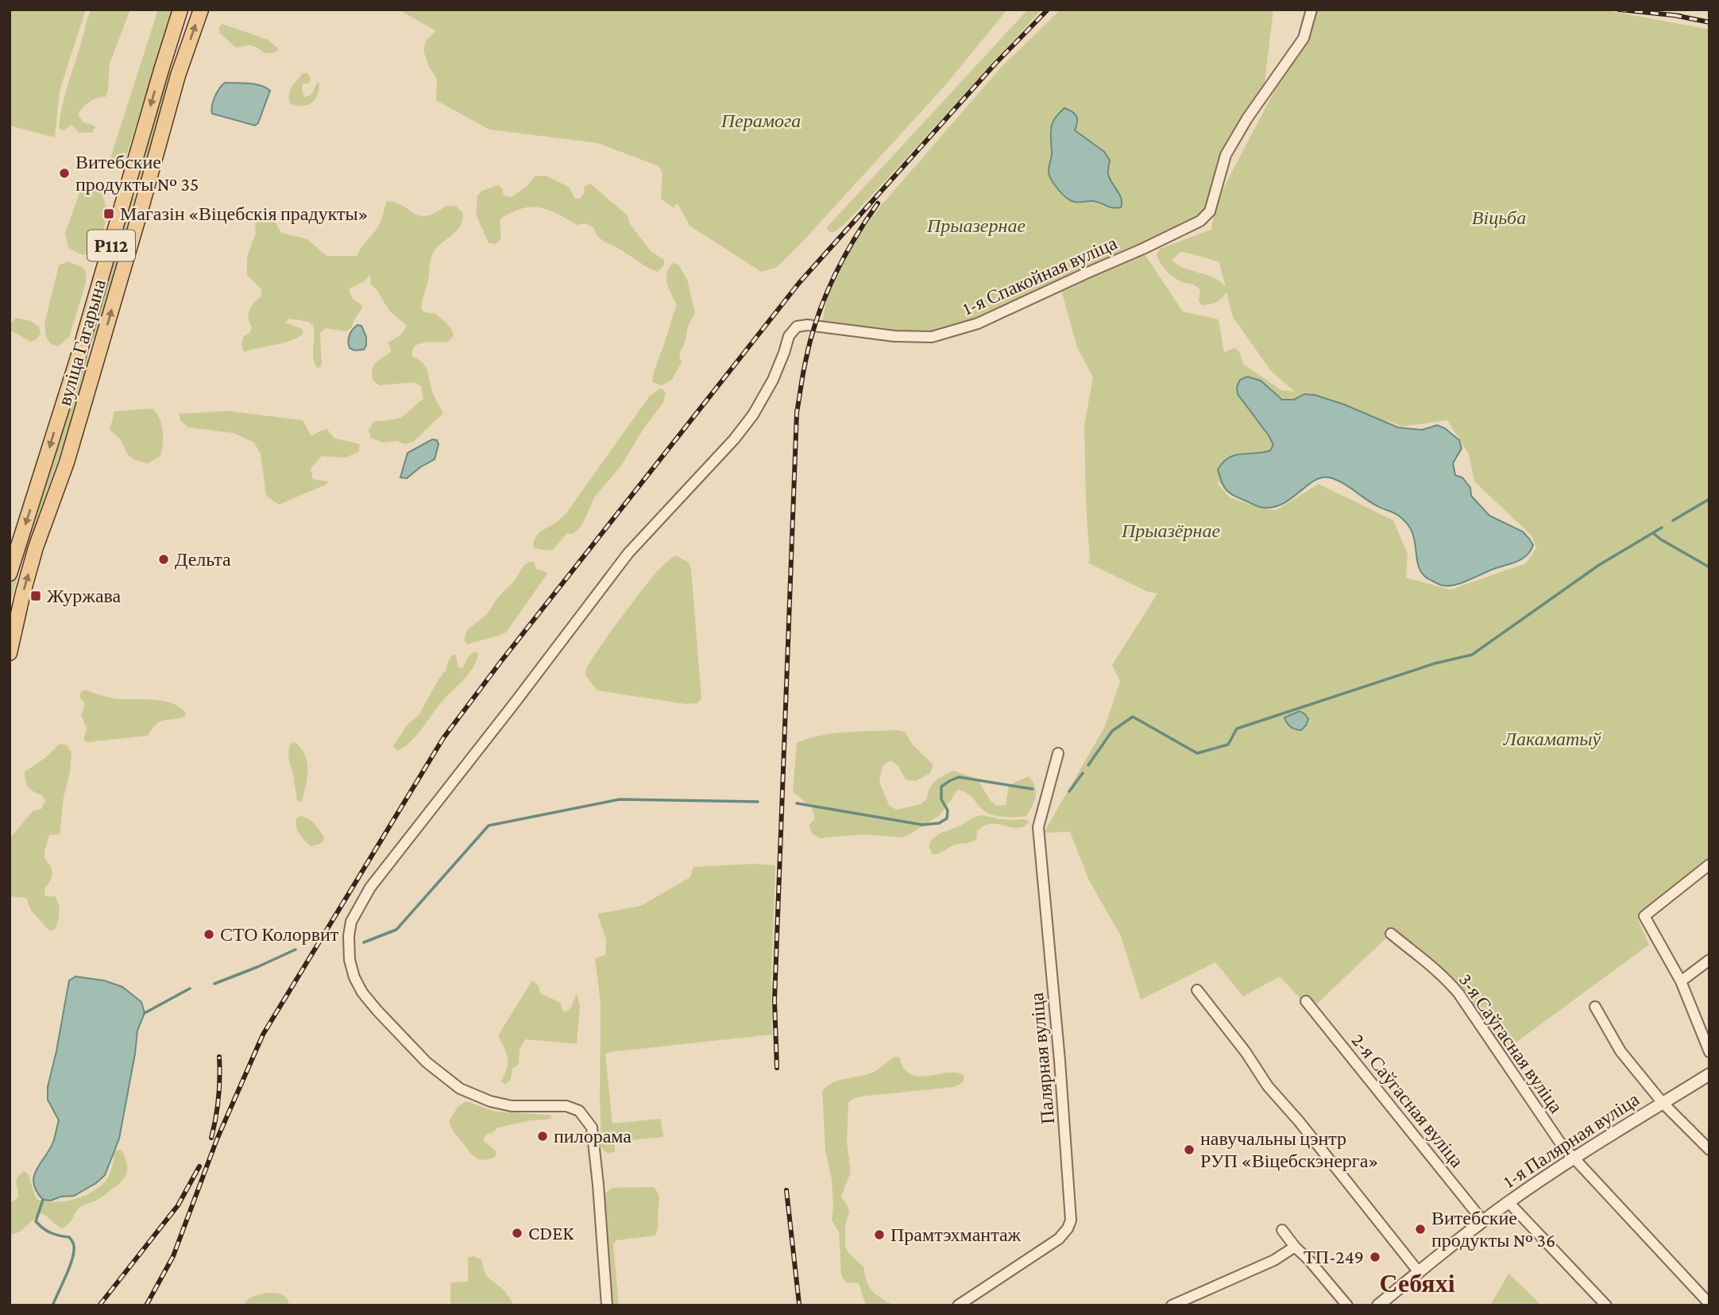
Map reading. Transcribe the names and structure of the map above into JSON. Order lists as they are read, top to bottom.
{
  "streets": {
    "main road": ["Р112", "вуліца Гагарына"],
    "street": [
      "1-я Спакойная вуліца",
      "3-я Саўгасная вуліца",
      "Палярная вуліца",
      "2-я Саўгасная вуліца",
      "1-я Палярная вуліца"
    ]
  },
  "crossings": [
    ["3-я Саўгасная вуліца", "1-я Палярная вуліца"],
    ["2-я Саўгасная вуліца", "1-я Палярная вуліца"]
  ],
  "districts": ["Себяхі"],
  "parks": [
    "Перамога",
    "Віцьба",
    "Прыазернае",
    "Прыазёрнае",
    "Лакаматыў"
  ],
  "places": {
    "other": [
      "Витебские продукты № 35",
      "Дельта",
      "СТО Колорвит",
      "пилорама",
      "навучальны цэнтр РУП «Віцебскэнерга»",
      "Витебские продукты № 36",
      "CDEK",
      "Прамтэхмантаж",
      "ТП-249"
    ],
    "transit": ["Магазін «Віцебскія прадукты»", "Журжава"]
  }
}
